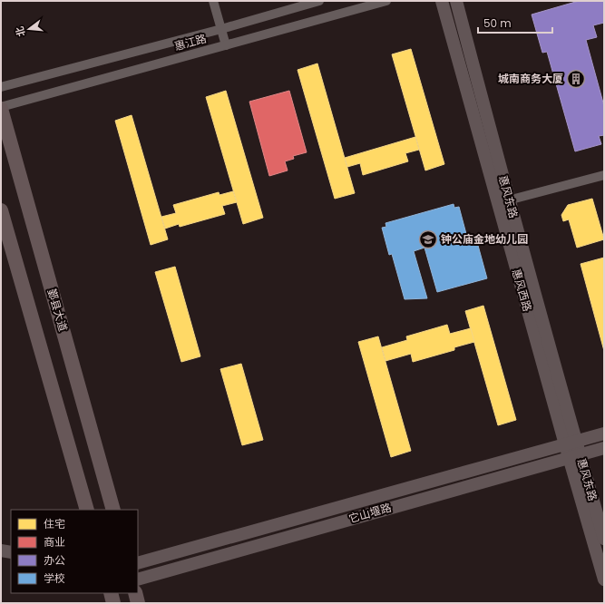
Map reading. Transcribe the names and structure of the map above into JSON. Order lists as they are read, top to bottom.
{
  "streets": {
    "main road": ["鄞县大道"],
    "street": ["惠江路", "惠风东路", "它山堰路"]
  },
  "crossings": [
    ["惠江路", "鄞县大道"],
    ["惠风东路", "它山堰路"]
  ],
  "places": {
    "building": ["城南商务大厦"],
    "school or university": ["钟公庙金地幼儿园"]
  },
  "legend": [
    "住宅",
    "商业",
    "办公",
    "学校"
  ],
  "scale_bar": "50 m",
  "north": "left"
}
